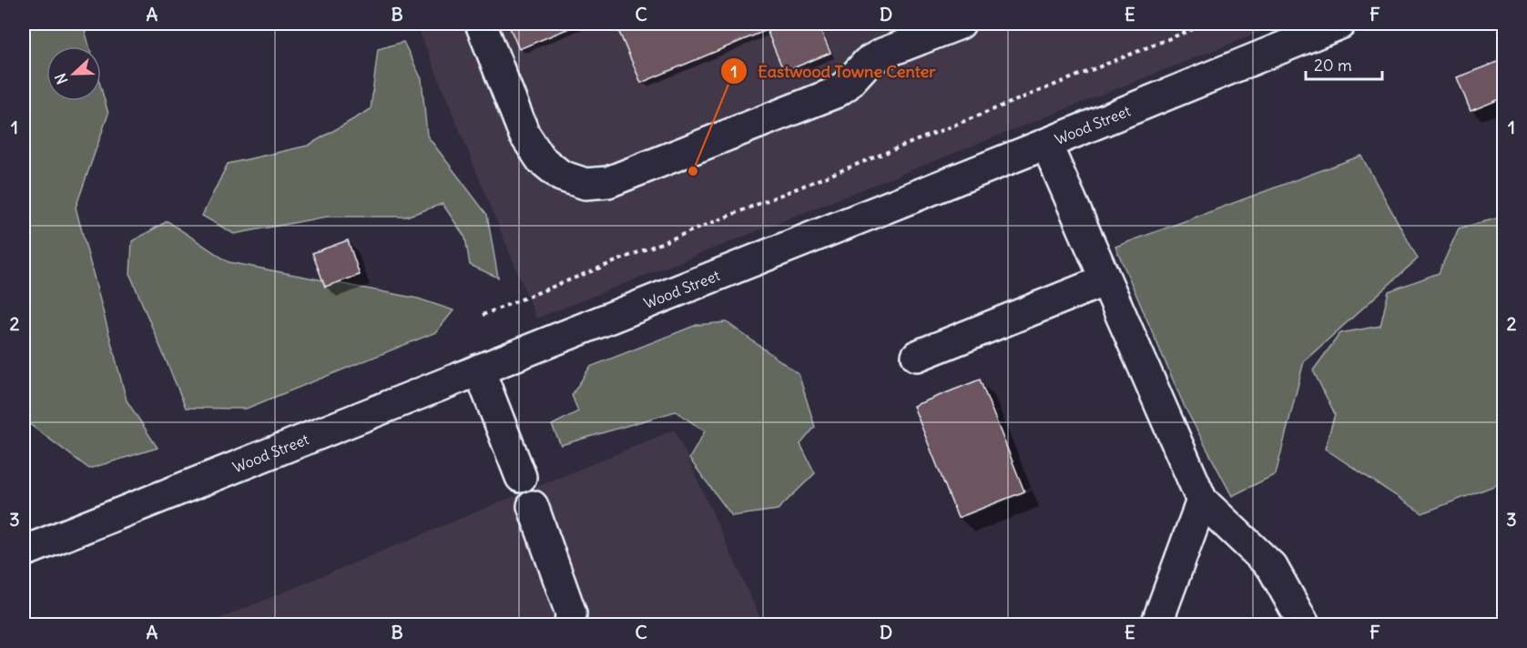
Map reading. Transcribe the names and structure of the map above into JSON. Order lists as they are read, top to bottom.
{
  "streets": {
    "street": ["Wood Street"]
  },
  "places": ["Eastwood Towne Center"],
  "scale_bar": "20 m",
  "north": "left",
  "grid": {
    "columns": [
      "A",
      "B",
      "C",
      "D",
      "E",
      "F"
    ],
    "rows": ["1", "2", "3"]
  }
}
